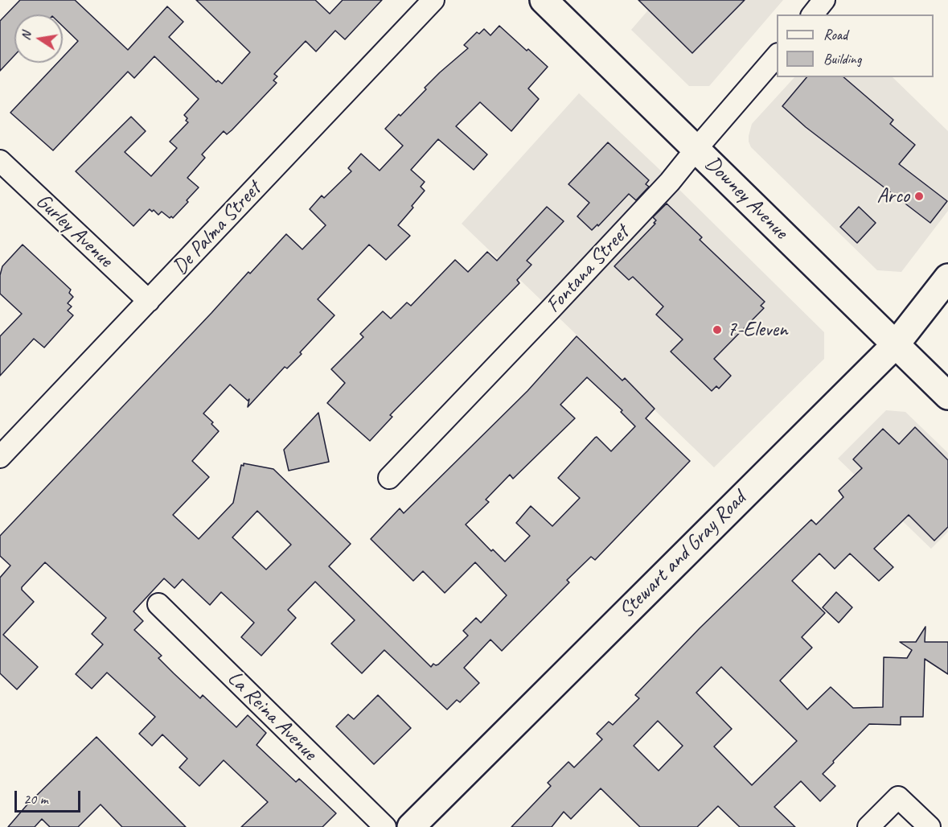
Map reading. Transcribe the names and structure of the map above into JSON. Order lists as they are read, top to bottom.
{
  "streets": {
    "main road": ["Downey Avenue", "Stewart and Gray Road"],
    "street": [
      "De Palma Street",
      "Gurley Avenue",
      "Fontana Street",
      "La Reina Avenue"
    ]
  },
  "crossings": [
    ["Downey Avenue", "Fontana Street"],
    ["Downey Avenue", "Stewart and Gray Road"],
    ["De Palma Street", "Gurley Avenue"]
  ],
  "places": ["Arco", "7-Eleven"],
  "legend": ["Road", "Building"],
  "scale_bar": "20 m",
  "north": "left"
}
